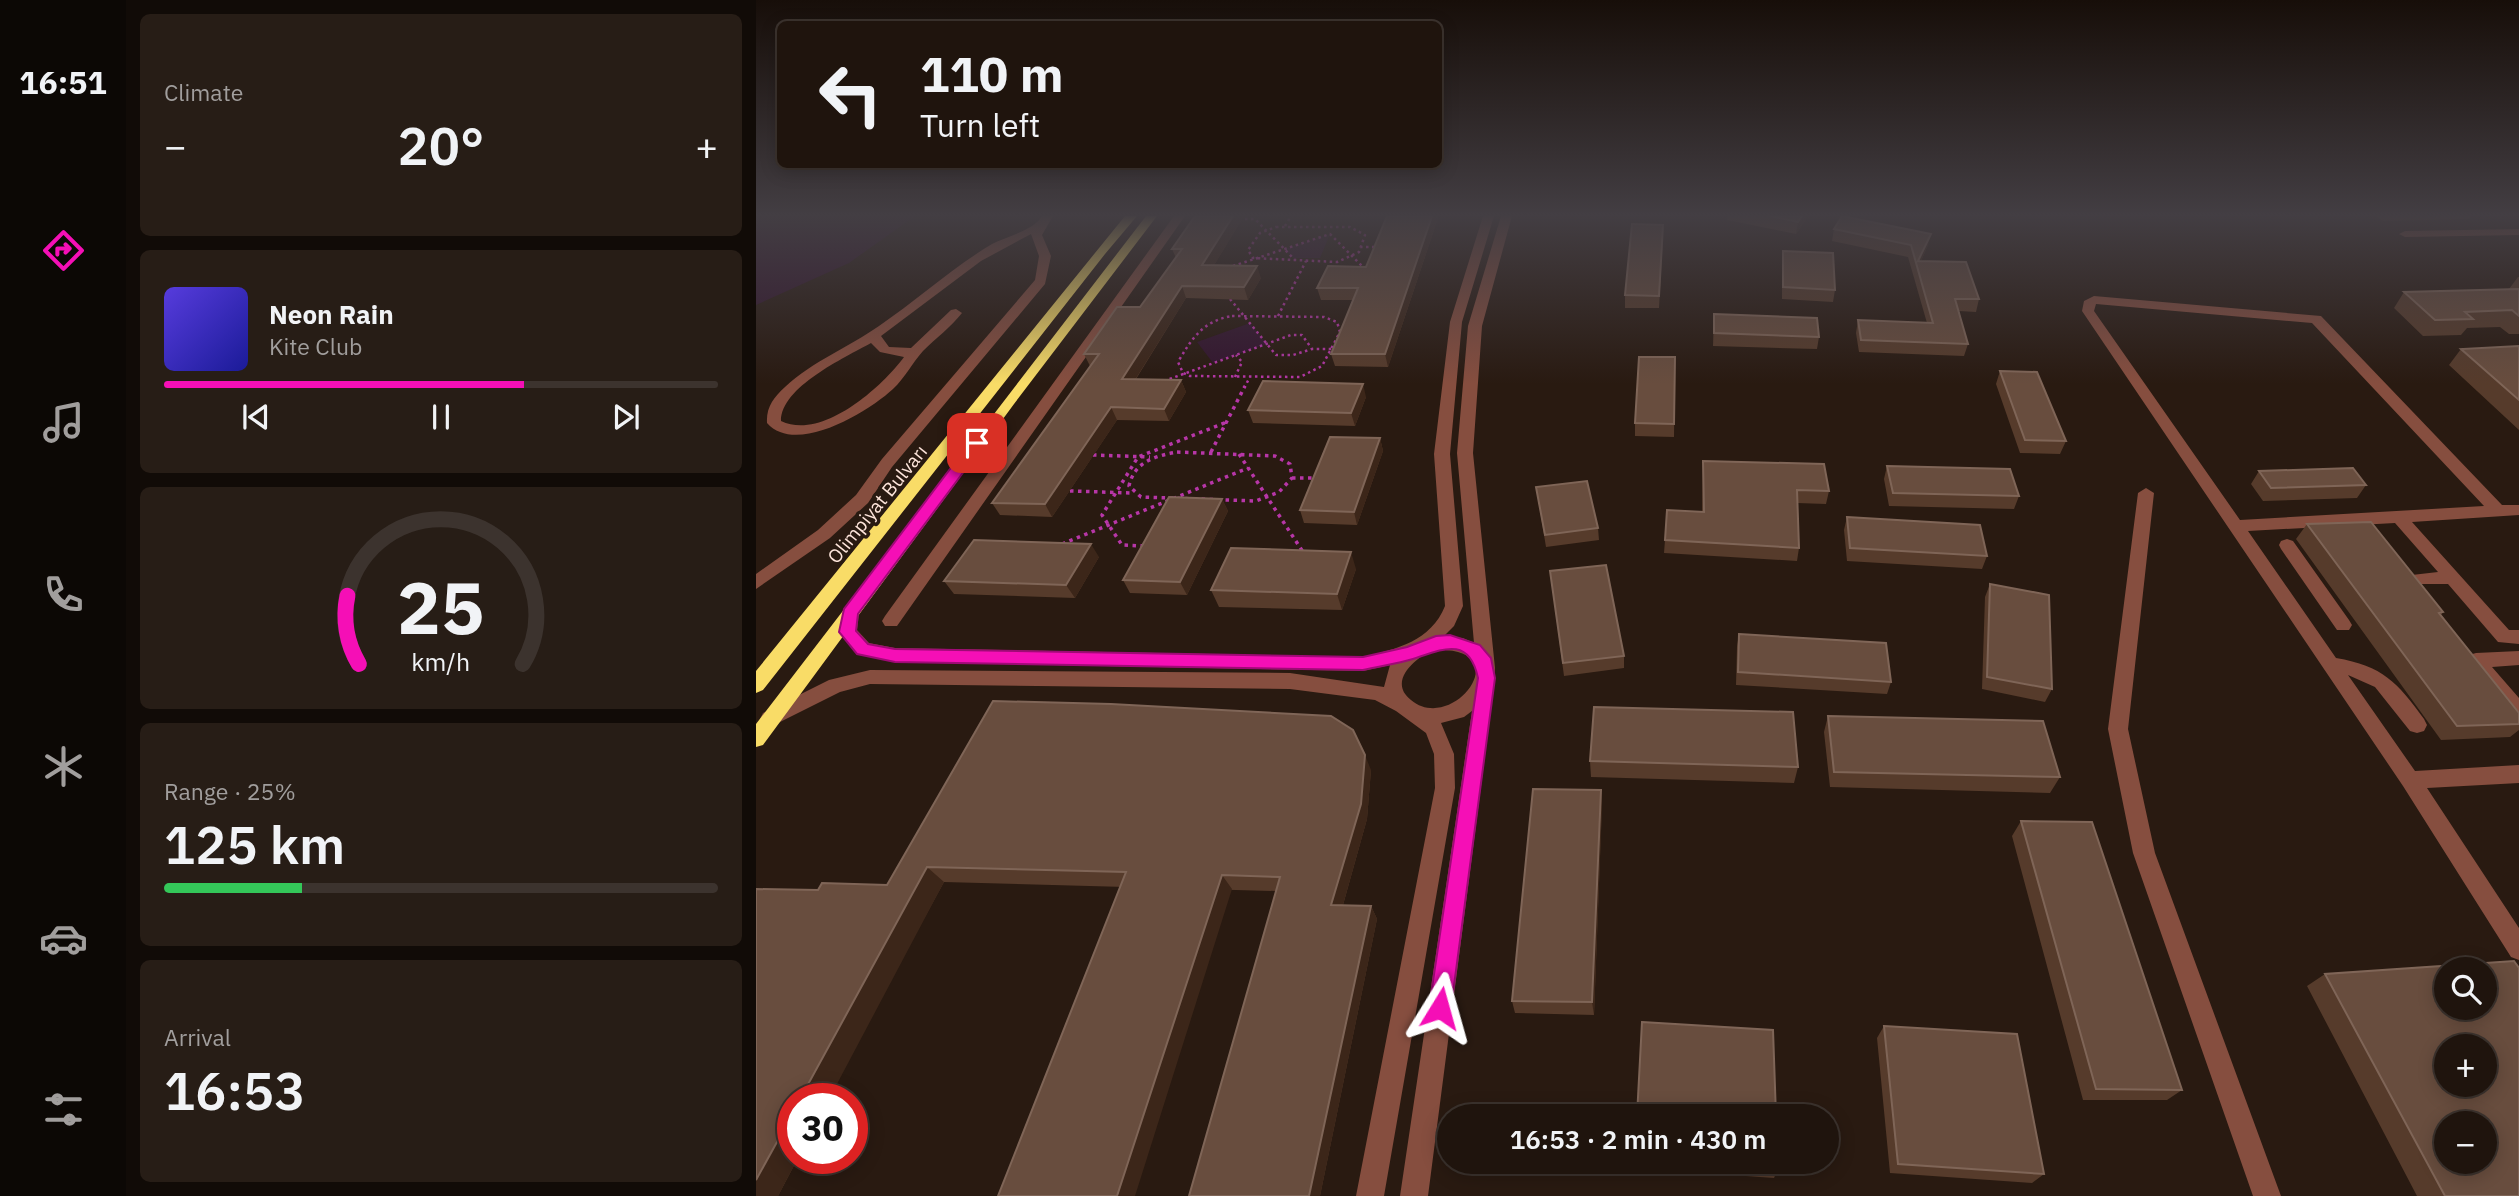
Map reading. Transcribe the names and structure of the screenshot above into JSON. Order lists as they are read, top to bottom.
{
  "streets": {
    "main road": ["Olimpiyat Bulvarı"]
  },
  "page": {
    "tabs": "16:51",
    "tile": [
      "Climate",
      ["Range · 25%", "125 km"],
      ["Arrival", "16:53"]
    ],
    "turn": ["110 m", "Turn left"],
    "heat": ["−", "20°", "+"],
    "song": ["Neon Rain", "Kite Club"],
    "map_buttons": ["+", "−"],
    "limit": "30",
    "trip": "16:53 · 2 min · 430 m",
    "gauge": ["25", "km/h"]
  }
}
